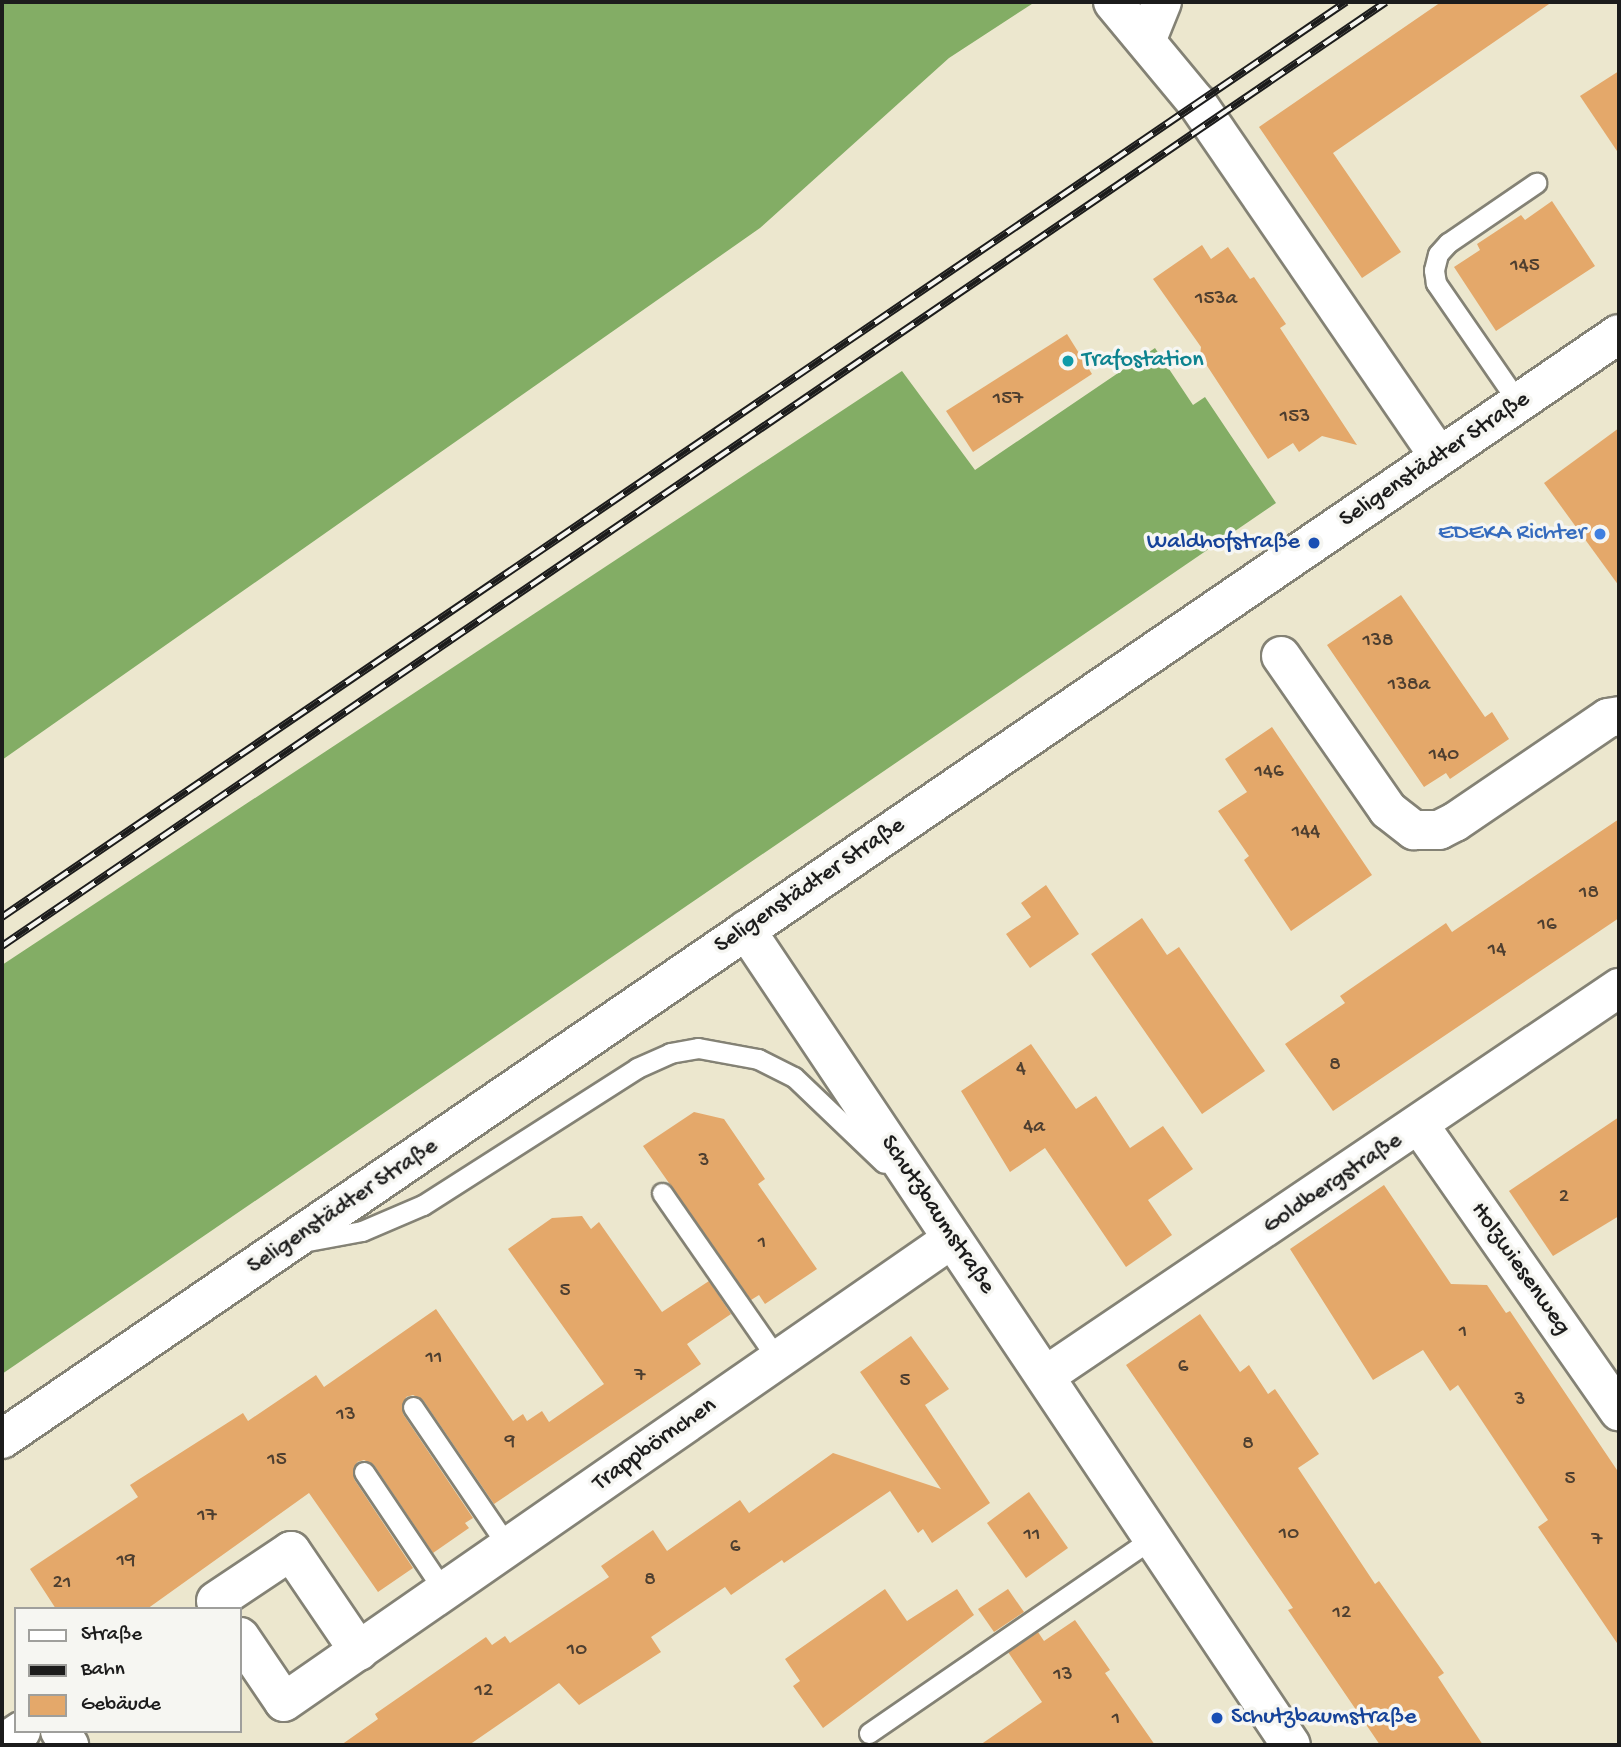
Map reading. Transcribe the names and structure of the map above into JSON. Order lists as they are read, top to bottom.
{
  "streets": {
    "street": [
      "Seligenstädter Straße",
      "Goldbergstraße",
      "Schutzbaumstraße",
      "Holzwiesenweg",
      "Trappbörnchen"
    ]
  },
  "crossings": [
    ["Seligenstädter Straße", "Schutzbaumstraße"],
    ["Goldbergstraße", "Schutzbaumstraße"],
    ["Goldbergstraße", "Holzwiesenweg"],
    ["Schutzbaumstraße", "Trappbörnchen"]
  ],
  "places": [
    "Trafostation",
    "EDEKA Richter",
    "Waldhofstraße",
    "Schutzbaumstraße"
  ],
  "house_numbers": [
    "145",
    "153a",
    "157",
    "153",
    "138",
    "138a",
    "140",
    "146",
    "144",
    "18",
    "16",
    "14",
    "8",
    "4",
    "4a",
    "3",
    "2",
    "1",
    "5",
    "1",
    "11",
    "6",
    "7",
    "5",
    "3",
    "13",
    "9",
    "8",
    "15",
    "5",
    "17",
    "10",
    "11",
    "7",
    "6",
    "19",
    "8",
    "21",
    "12",
    "10",
    "13",
    "12",
    "1"
  ],
  "legend": ["Straße", "Bahn", "Gebäude"]
}
